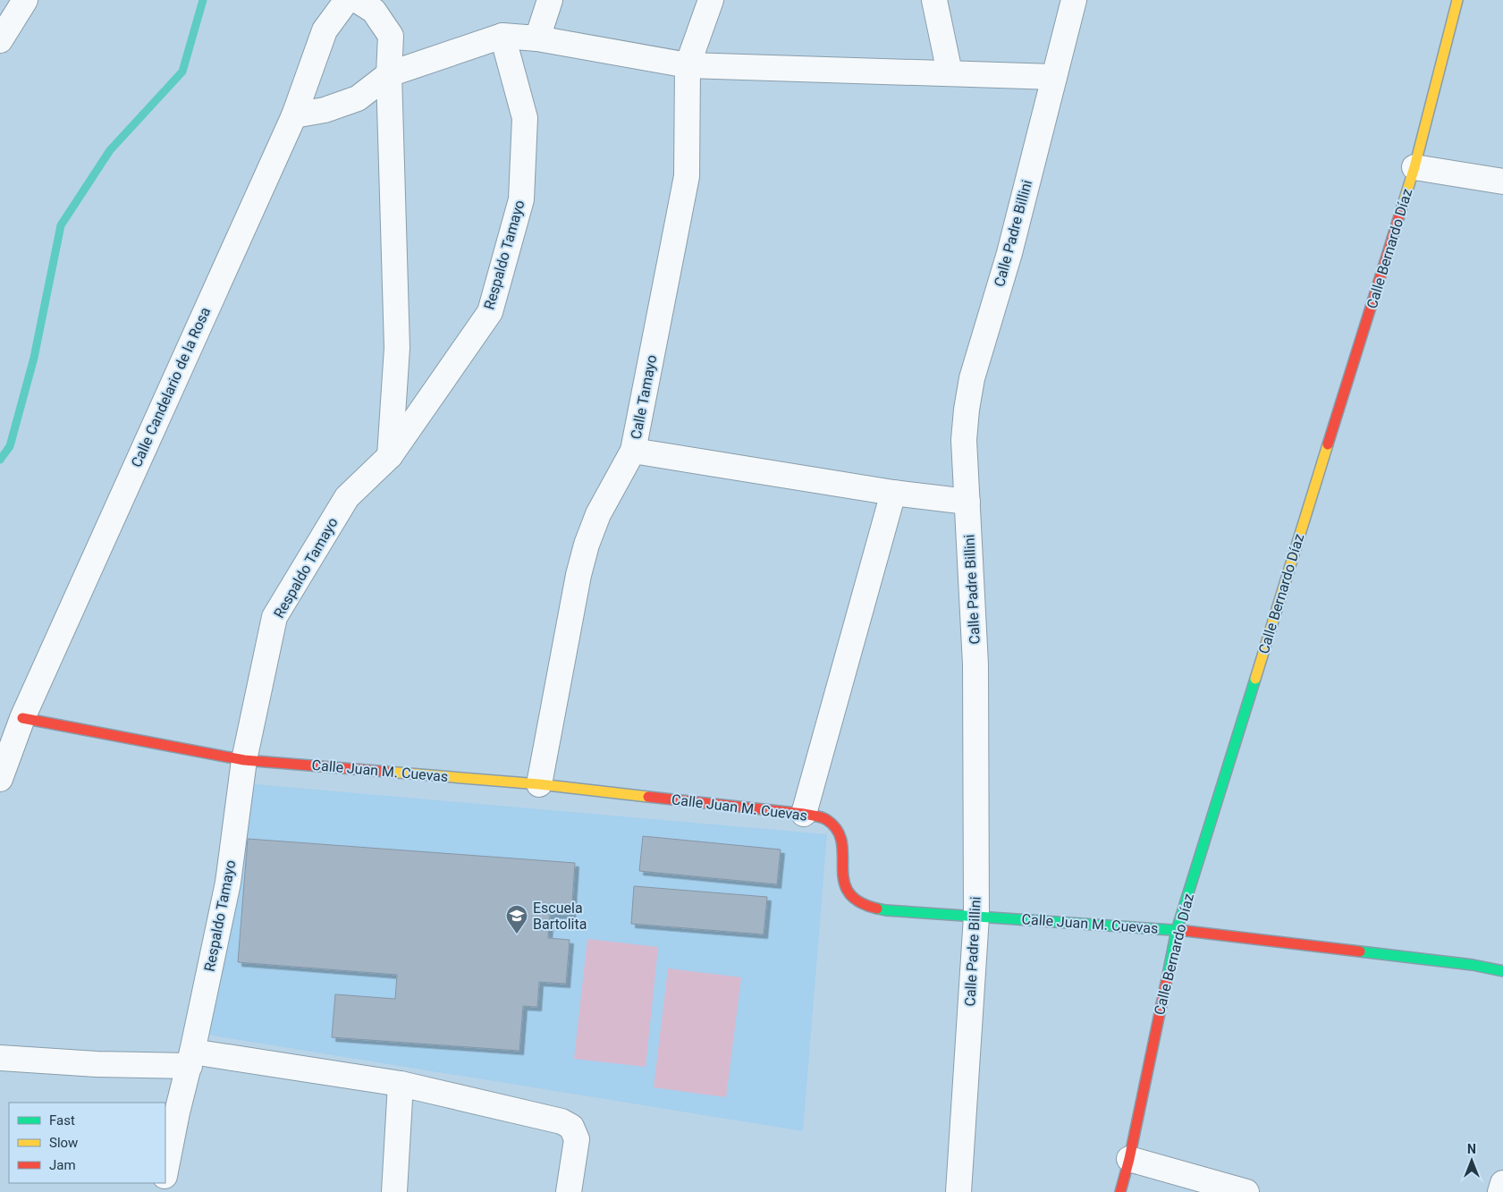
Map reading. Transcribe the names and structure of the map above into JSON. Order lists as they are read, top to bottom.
{
  "streets": {
    "street": [
      "Calle Padre Billini",
      "Calle Bernardo Díaz",
      "Respaldo Tamayo",
      "Calle Candelario de la Rosa",
      "Calle Tamayo",
      "Calle Juan M. Cuevas"
    ]
  },
  "crossings": [
    ["Calle Padre Billini", "Calle Juan M. Cuevas"],
    ["Calle Bernardo Díaz", "Calle Juan M. Cuevas"],
    ["Respaldo Tamayo", "Calle Juan M. Cuevas"],
    ["Calle Candelario de la Rosa", "Calle Juan M. Cuevas"],
    ["Calle Tamayo", "Calle Juan M. Cuevas"]
  ],
  "places": {
    "school or university": ["Escuela Bartolita"]
  },
  "legend": ["Fast", "Slow", "Jam"],
  "north": "top"
}
